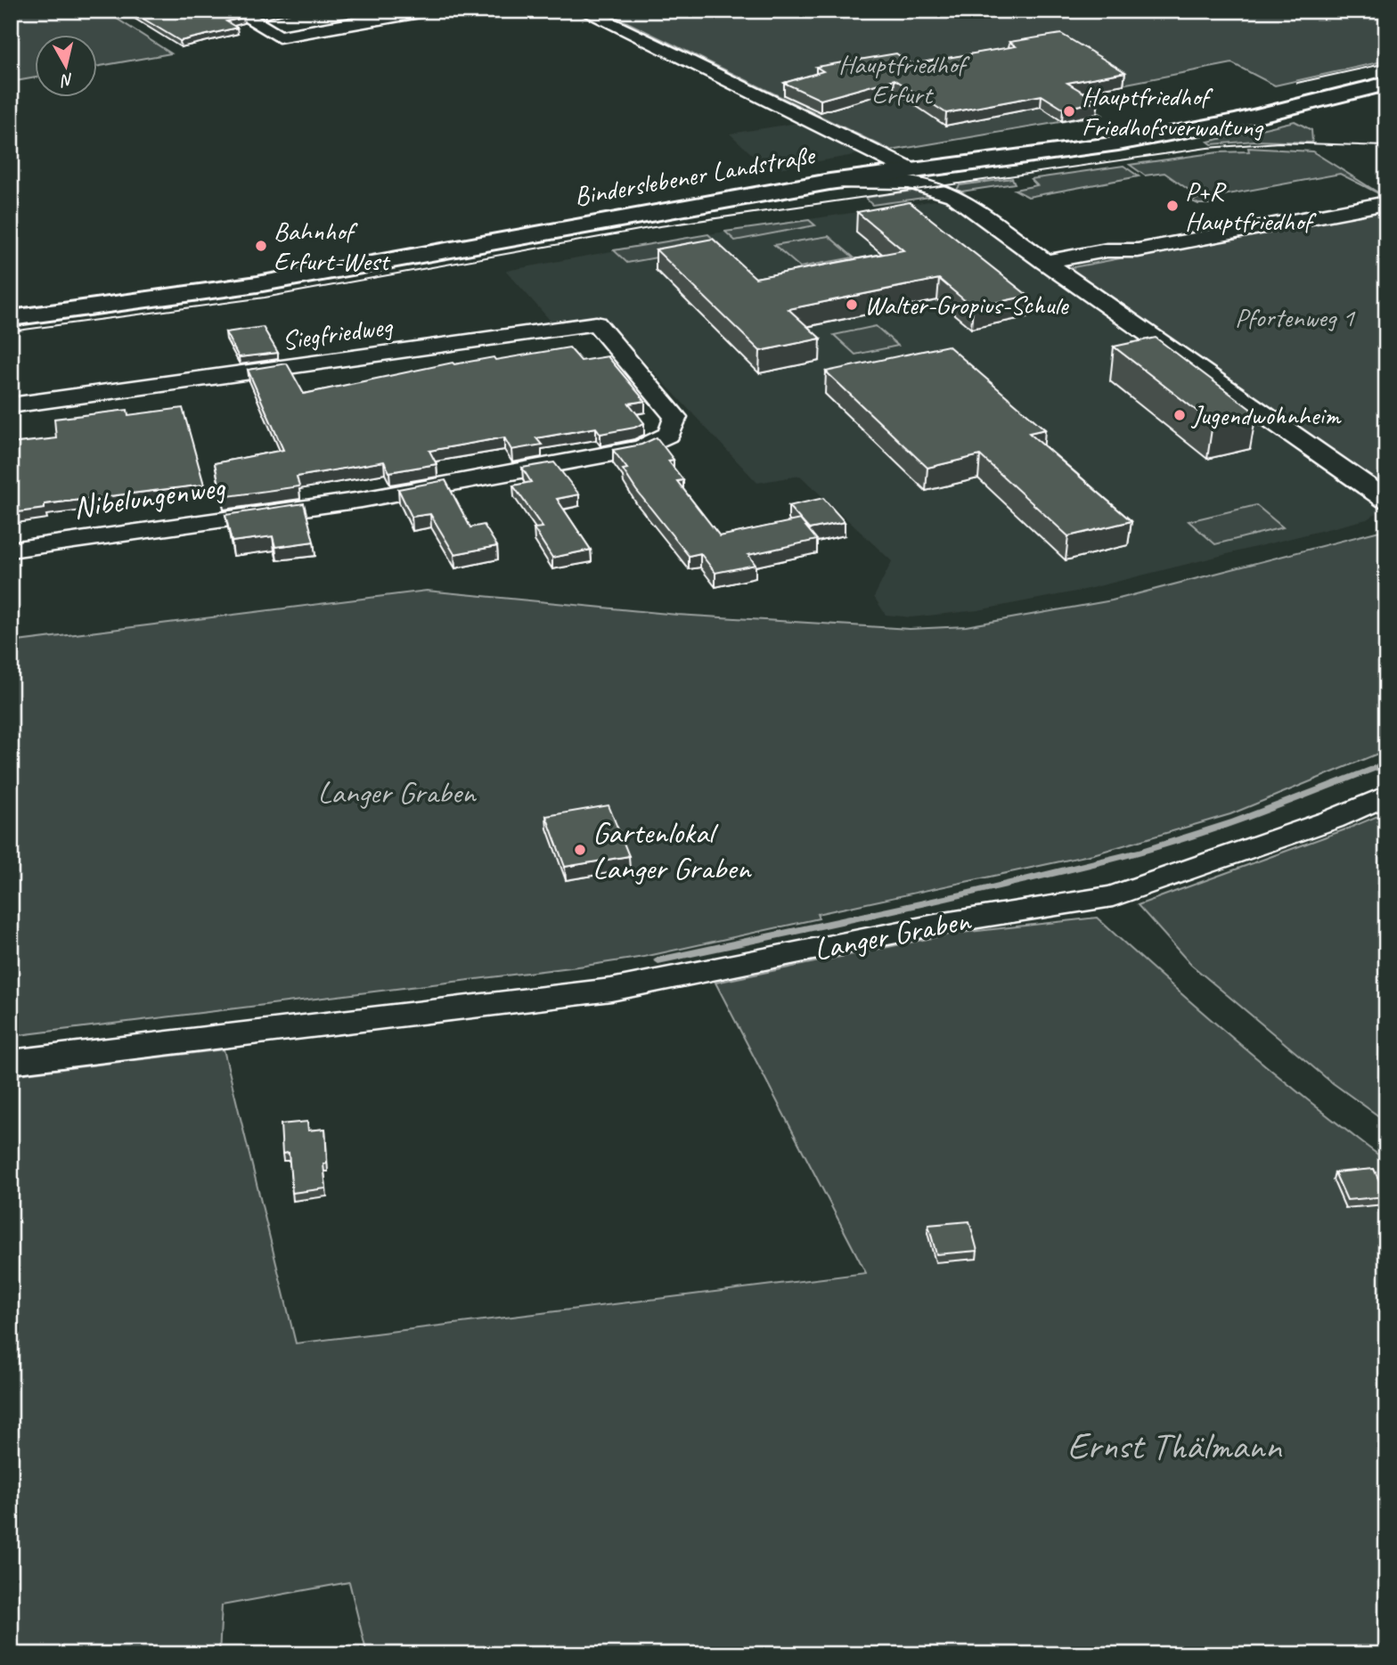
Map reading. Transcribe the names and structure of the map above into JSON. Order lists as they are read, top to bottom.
{
  "streets": {
    "main road": ["Binderslebener Landstraße"],
    "street": ["Siegfriedweg", "Nibelungenweg", "Langer Graben"]
  },
  "crossings": [
    ["Siegfriedweg", "Nibelungenweg"]
  ],
  "parks": [
    "Hauptfriedhof Erfurt",
    "Pfortenweg 1",
    "Langer Graben",
    "Ernst Thälmann"
  ],
  "places": [
    "Hauptfriedhof Friedhofsverwaltung",
    "P+R Hauptfriedhof",
    "Bahnhof Erfurt-West",
    "Walter-Gropius-Schule",
    "Jugendwohnheim",
    "Gartenlokal Langer Graben"
  ],
  "north": "bottom"
}
